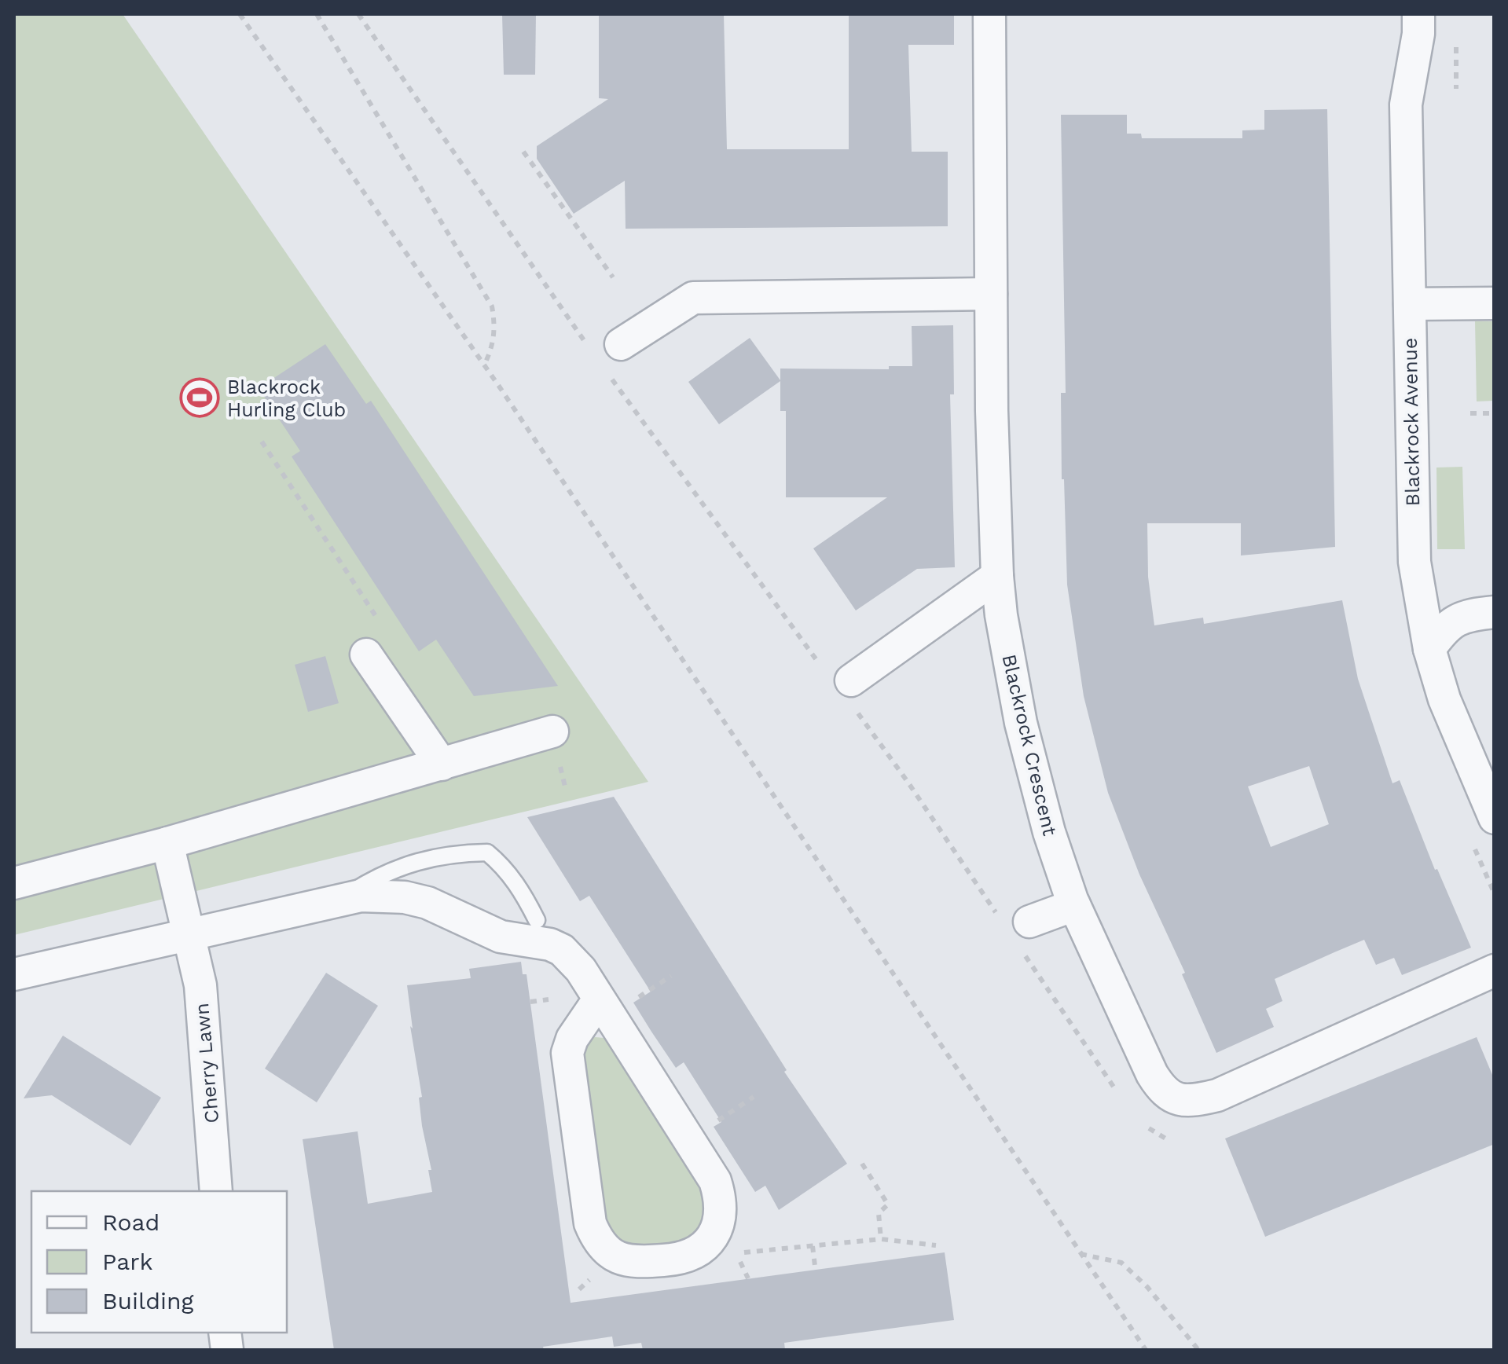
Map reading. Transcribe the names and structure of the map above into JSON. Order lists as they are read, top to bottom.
{
  "streets": {
    "street": ["Blackrock Avenue", "Blackrock Crescent", "Cherry Lawn"]
  },
  "places": {
    "sports": ["Blackrock Hurling Club"]
  },
  "legend": ["Road", "Park", "Building"]
}
